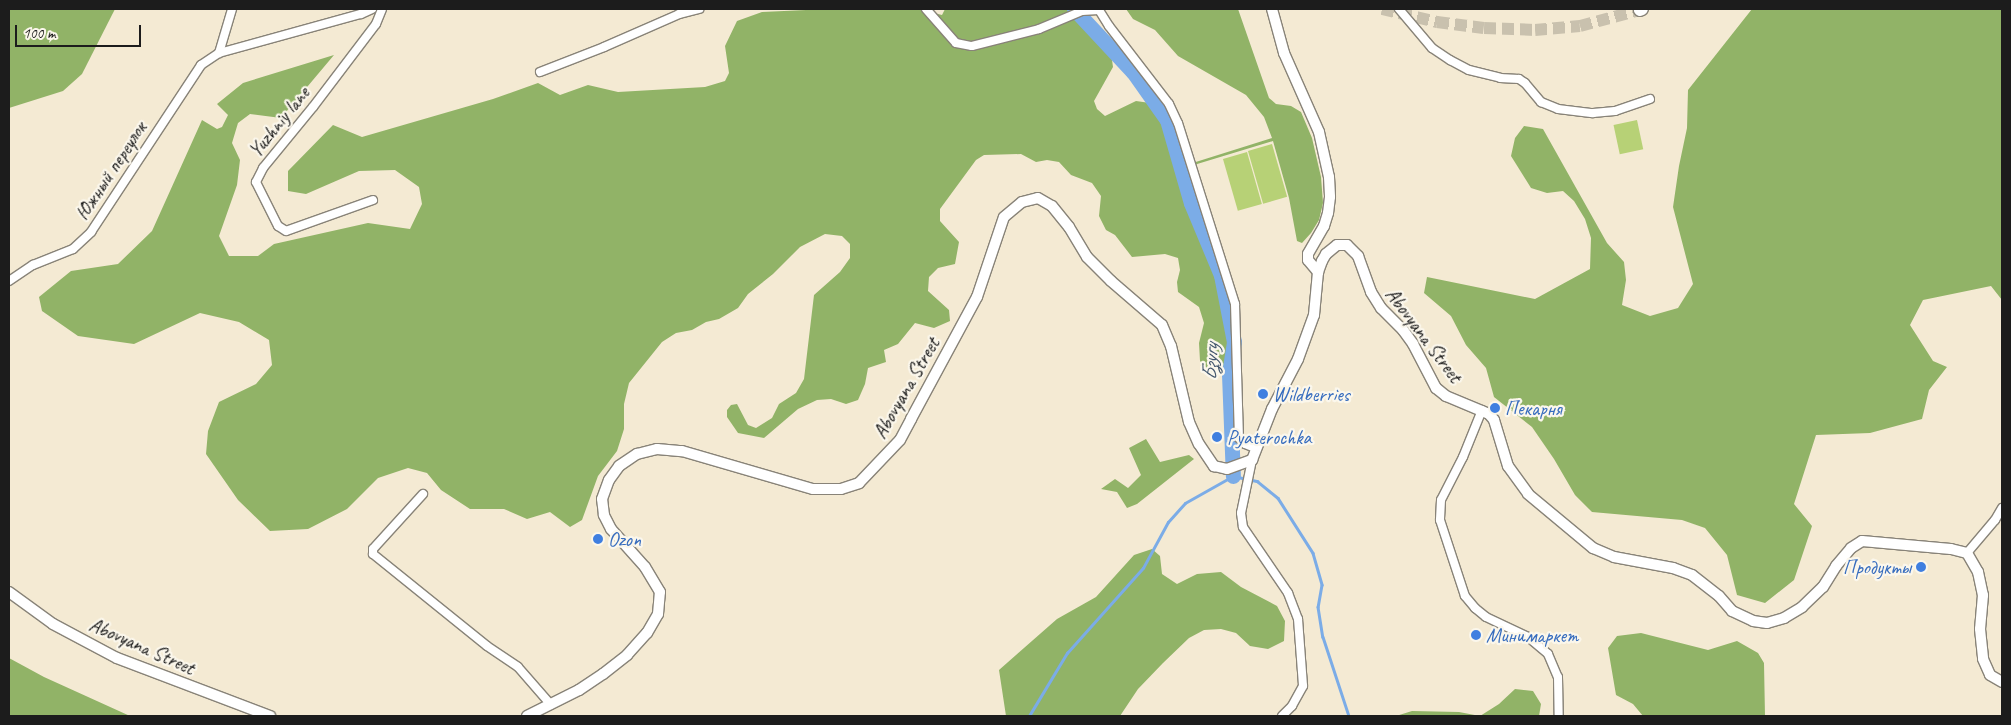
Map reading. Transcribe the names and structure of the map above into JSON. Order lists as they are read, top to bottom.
{
  "streets": {
    "street": ["Yuzhniy lane", "Южный переулок", "Abovyana Street"]
  },
  "water": ["Бзугу"],
  "places": [
    "Wildberries",
    "Пекарня",
    "Pyaterochka",
    "Ozon",
    "Продукты",
    "Минимаркет"
  ],
  "scale_bar": "100 m"
}
